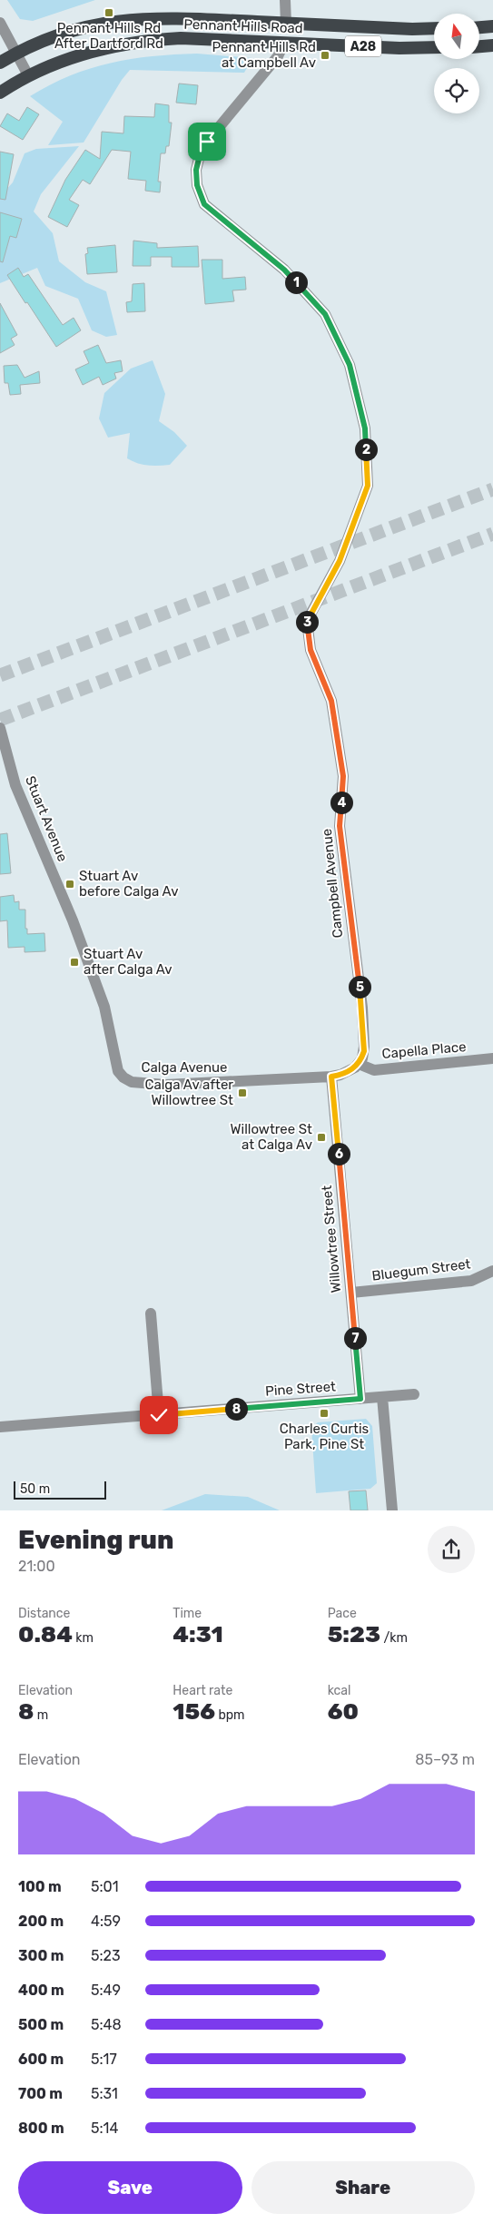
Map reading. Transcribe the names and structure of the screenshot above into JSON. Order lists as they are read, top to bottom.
{
  "streets": {
    "highway": ["Pennant Hills Road", "A28"],
    "street": [
      "Stuart Avenue",
      "Campbell Avenue",
      "Capella Place",
      "Calga Avenue",
      "Willowtree Street",
      "Bluegum Street",
      "Pine Street"
    ]
  },
  "crossings": [
    ["Pennant Hills Road", "Campbell Avenue"],
    ["Stuart Avenue", "Calga Avenue"],
    ["Campbell Avenue", "Capella Place"],
    ["Calga Avenue", "Willowtree Street"],
    ["Willowtree Street", "Bluegum Street"],
    ["Willowtree Street", "Pine Street"]
  ],
  "places": {
    "transit": [
      "Pennant Hills Rd After Dartford Rd",
      "Pennant Hills Rd at Campbell Av",
      "Stuart Av before Calga Av",
      "Stuart Av after Calga Av",
      "Calga Av after Willowtree St",
      "Willowtree St at Calga Av",
      "Charles Curtis Park, Pine St"
    ]
  },
  "scale_bar": "50 m",
  "north": "top",
  "page": {
    "pins": [
      "1",
      "2",
      "3",
      "4",
      "5",
      "6",
      "7",
      "8"
    ],
    "scale": "50 m",
    "heading": ["Evening run", "21:00"],
    "stats": [
      ["Distance", "0.84 km"],
      ["Time", "4:31"],
      ["Pace", "5:23 /km"],
      ["Elevation", "8 m"],
      ["Heart rate", "156 bpm"],
      ["kcal", "60"]
    ],
    "chart": ["Elevation", "85–93 m"],
    "list": [
      {
        "name": "100 m",
        "note": "5:01"
      },
      {
        "name": "200 m",
        "note": "4:59"
      },
      {
        "name": "300 m",
        "note": "5:23"
      },
      {
        "name": "400 m",
        "note": "5:49"
      },
      {
        "name": "500 m",
        "note": "5:48"
      },
      {
        "name": "600 m",
        "note": "5:17"
      },
      {
        "name": "700 m",
        "note": "5:31"
      },
      {
        "name": "800 m",
        "note": "5:14"
      }
    ],
    "buttons": ["Save", "Share"]
  }
}
